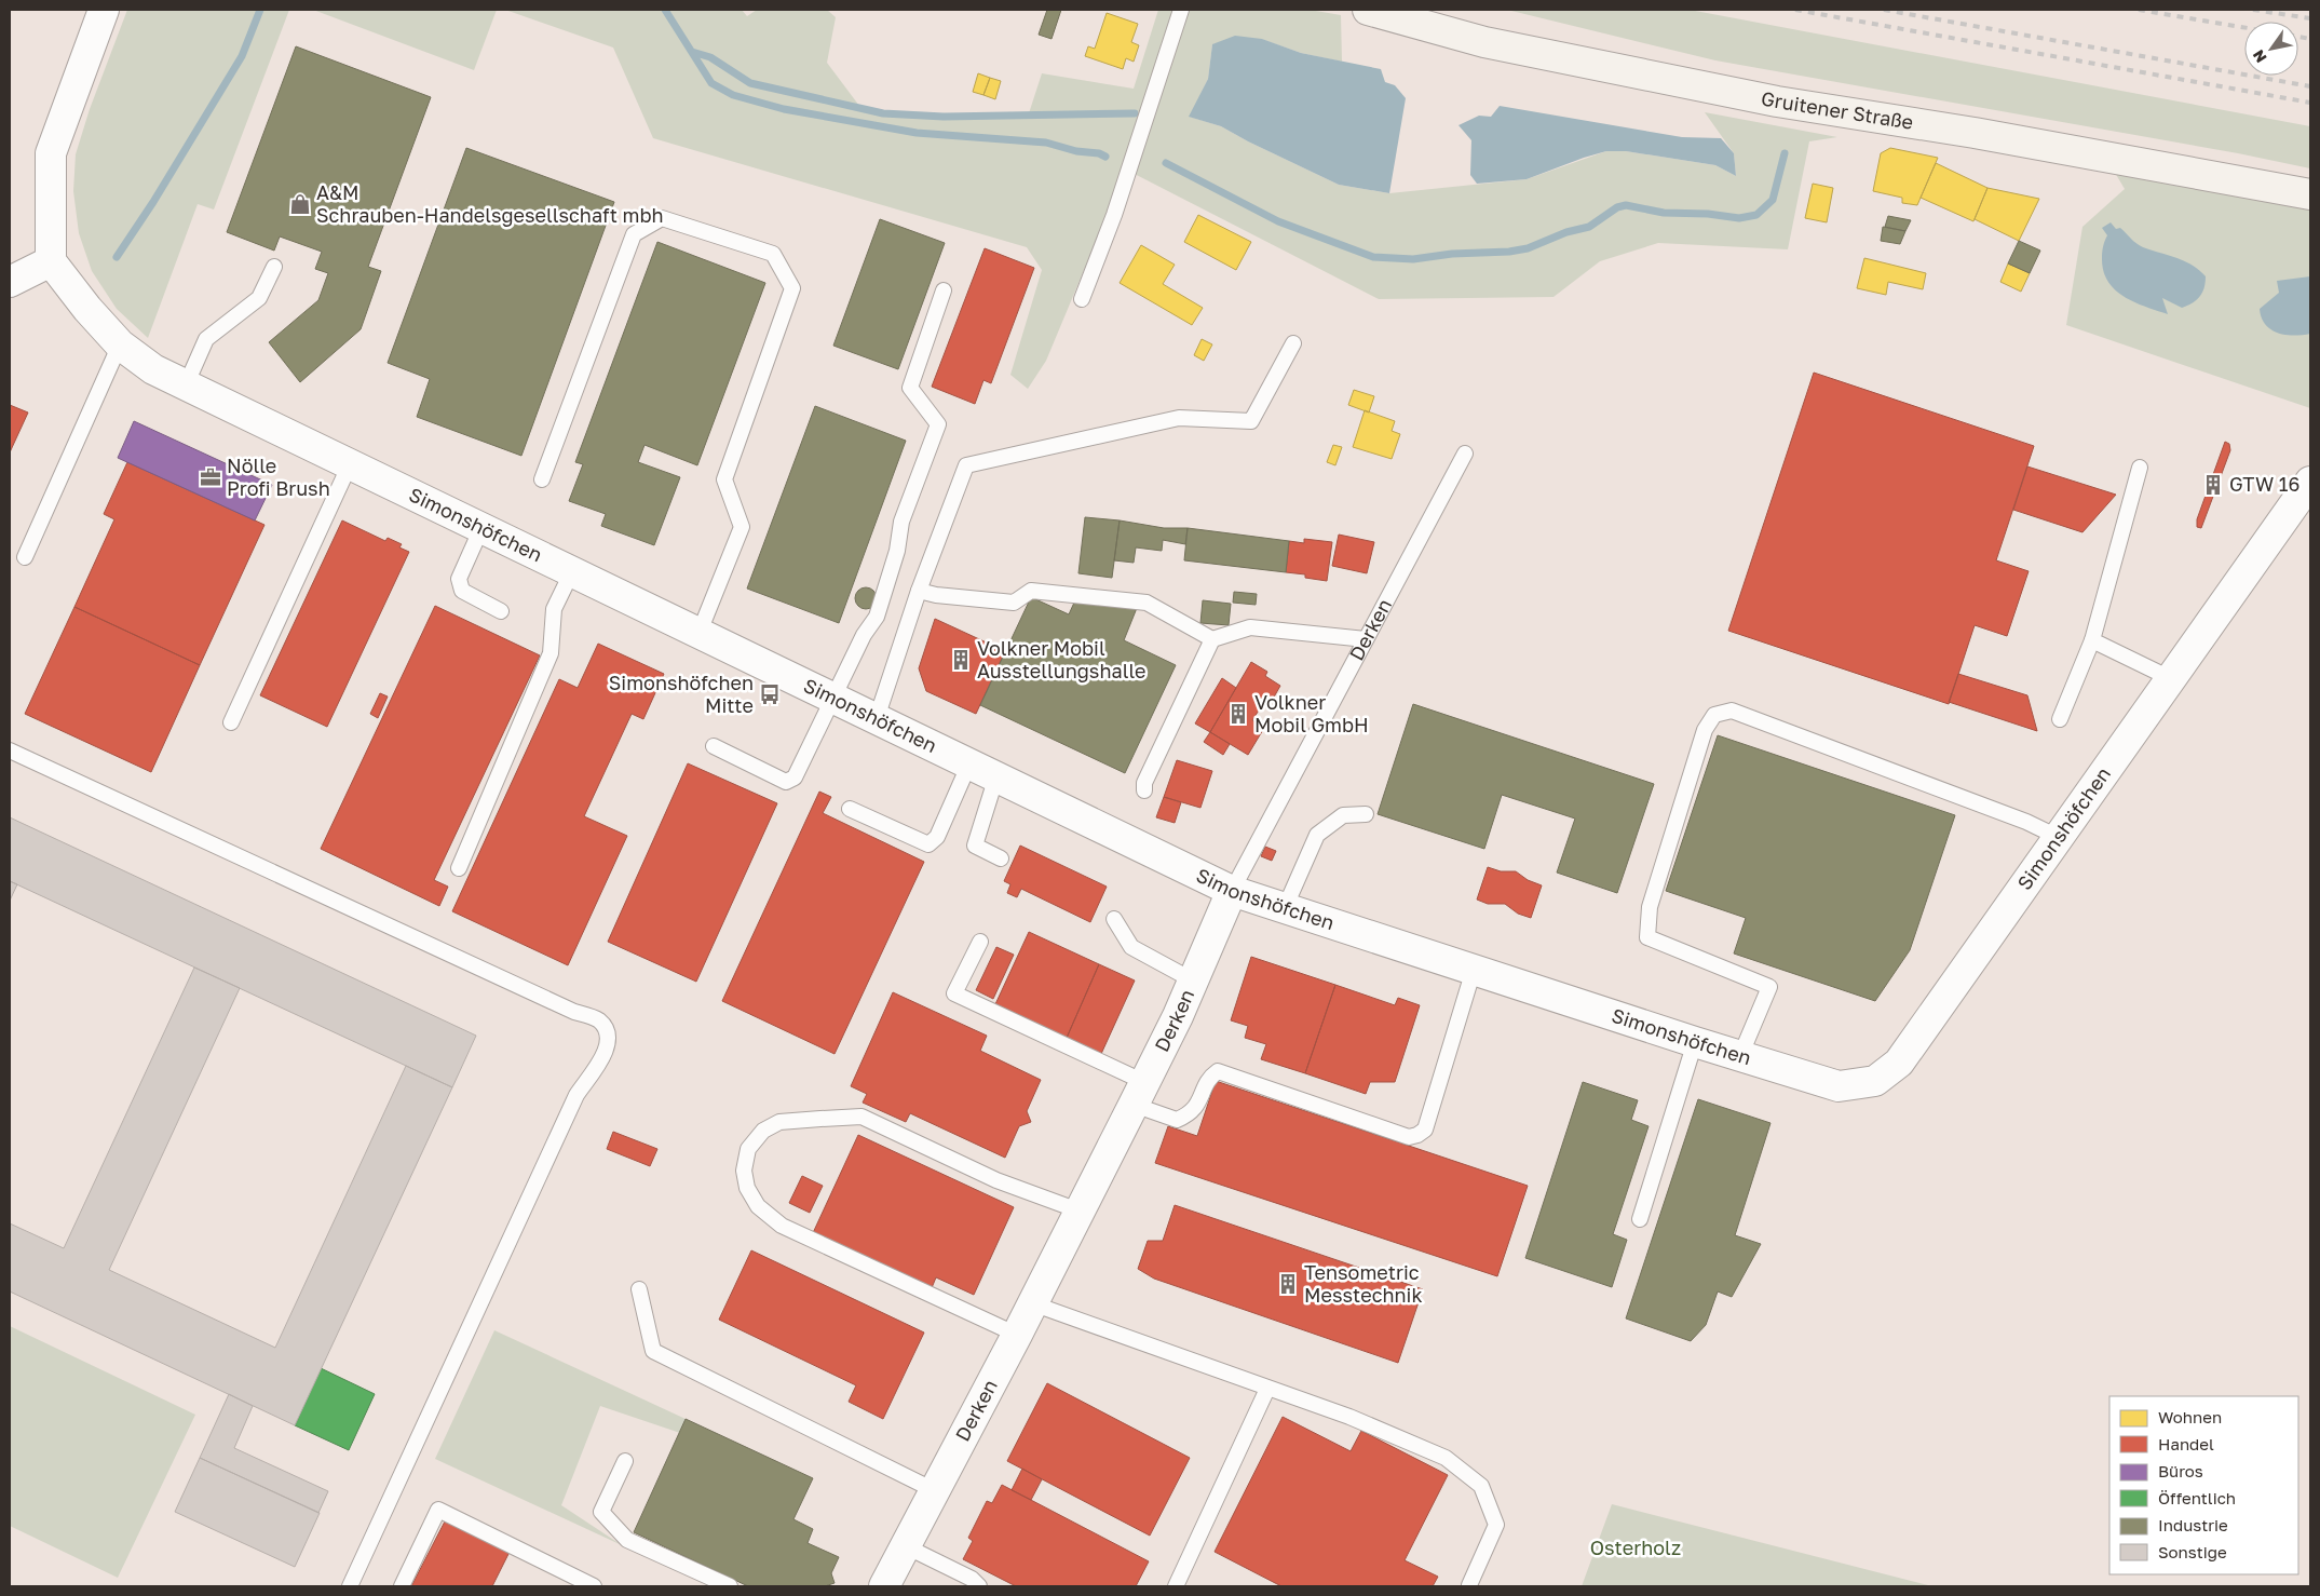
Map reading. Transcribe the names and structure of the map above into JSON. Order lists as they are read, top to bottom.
{
  "streets": {
    "street": ["Gruitener Straße", "Simonshöfchen", "Derken"]
  },
  "crossings": [
    ["Simonshöfchen", "Derken"]
  ],
  "parks": ["Osterholz"],
  "places": {
    "shop": ["A&M Schrauben-Handelsgesellschaft mbh"],
    "office": ["Nölle Profi Brush"],
    "building": [
      "GTW 16",
      "Volkner Mobil Ausstellungshalle",
      "Volkner Mobil GmbH",
      "Tensometric Messtechnik"
    ],
    "bus stop": ["Simonshöfchen Mitte"]
  },
  "legend": [
    "Wohnen",
    "Handel",
    "Büros",
    "Öffentlich",
    "Industrie",
    "Sonstige"
  ],
  "north": "bottom left"
}
